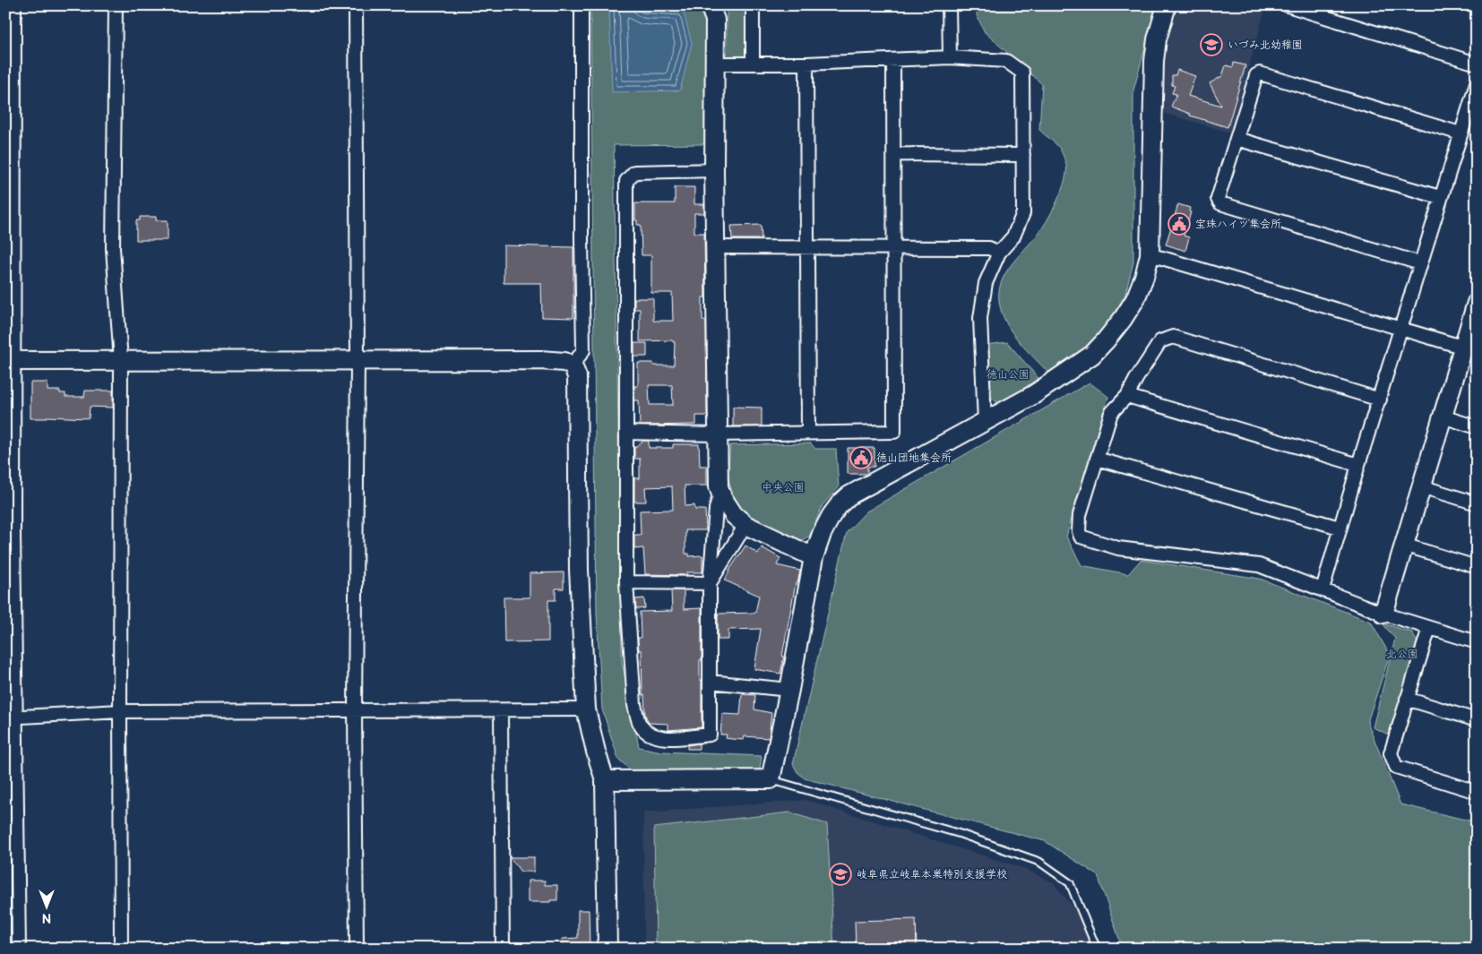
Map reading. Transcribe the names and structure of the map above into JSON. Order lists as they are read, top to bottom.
{
  "parks": ["徳山公園", "中央公園", "北公園"],
  "places": {
    "school or university": ["いづみ北幼稚園", "岐阜県立岐阜本巣特別支援学校"],
    "public building": ["宝珠ハイツ集会所", "徳山団地集会所"]
  },
  "north": "bottom"
}
